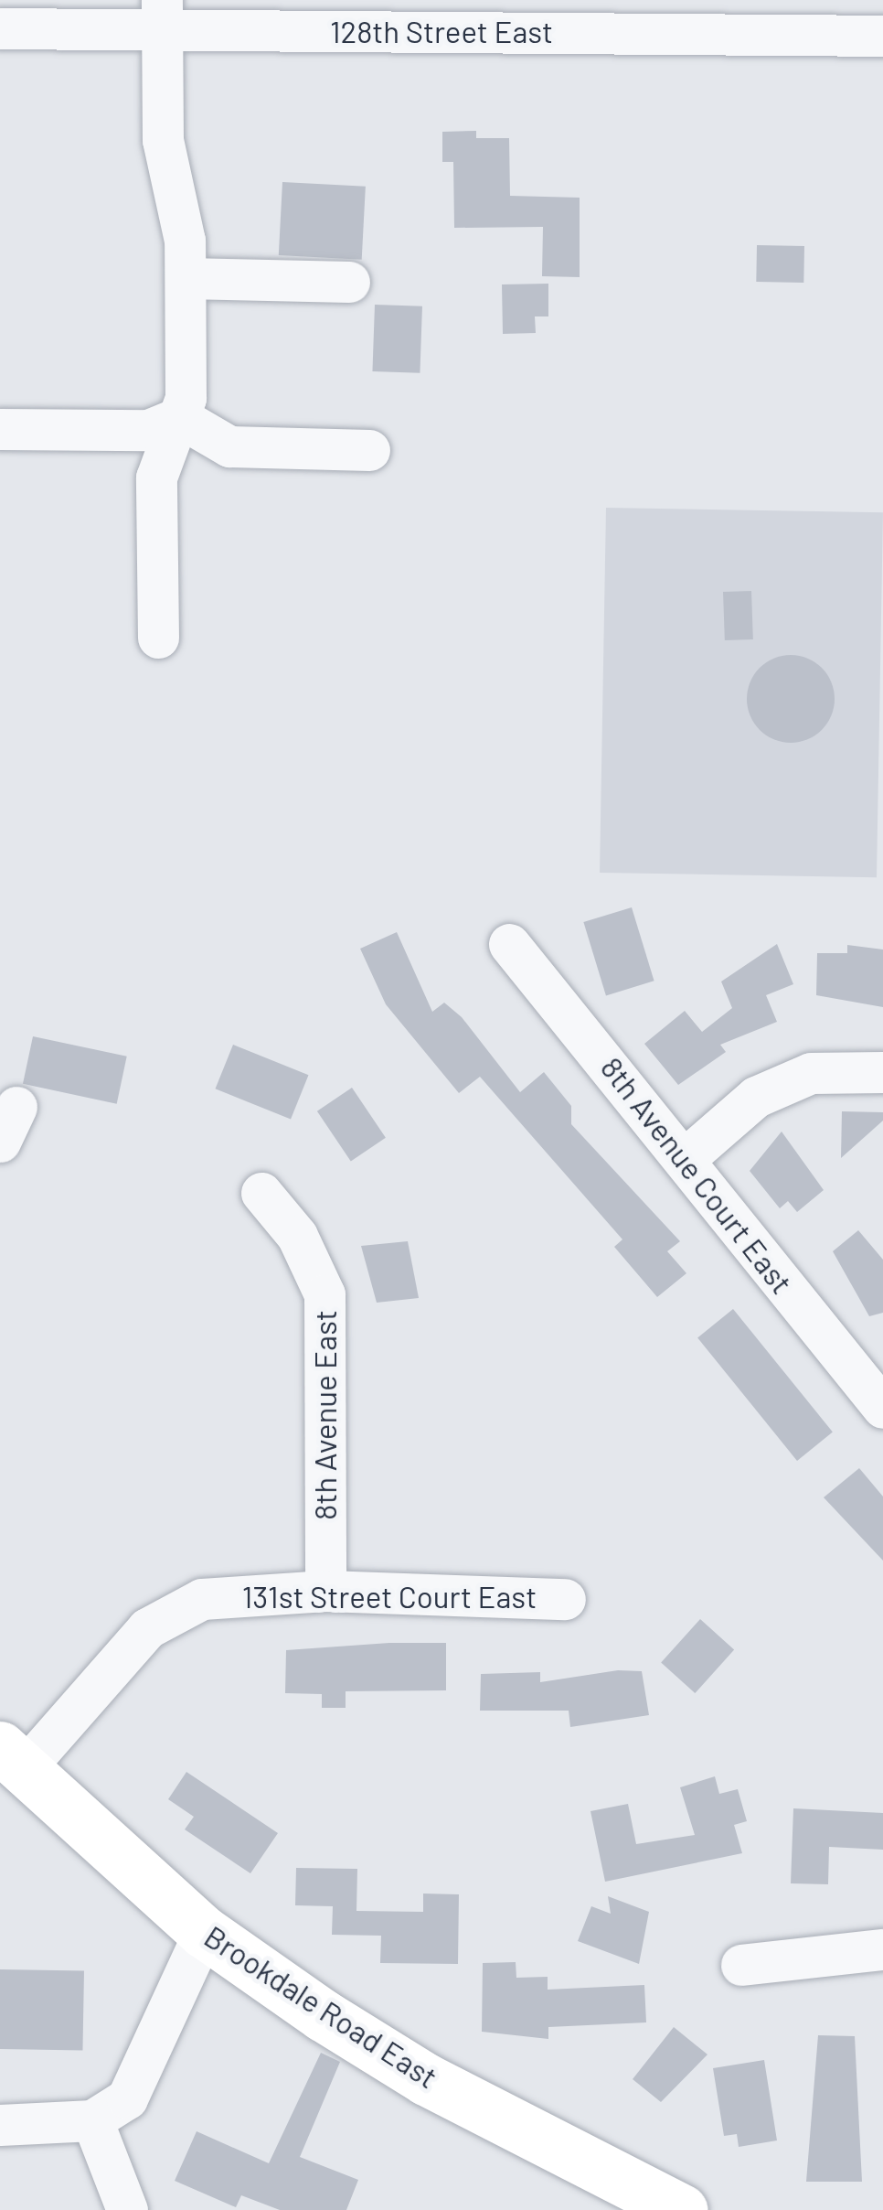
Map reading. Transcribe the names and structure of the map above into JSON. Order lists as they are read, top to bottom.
{
  "streets": {
    "main road": ["Brookdale Road East"],
    "street": [
      "128th Street East",
      "8th Avenue Court East",
      "8th Avenue East",
      "131st Street Court East"
    ]
  },
  "crossings": [
    ["8th Avenue East", "131st Street Court East"],
    ["131st Street Court East", "Brookdale Road East"]
  ]
}
